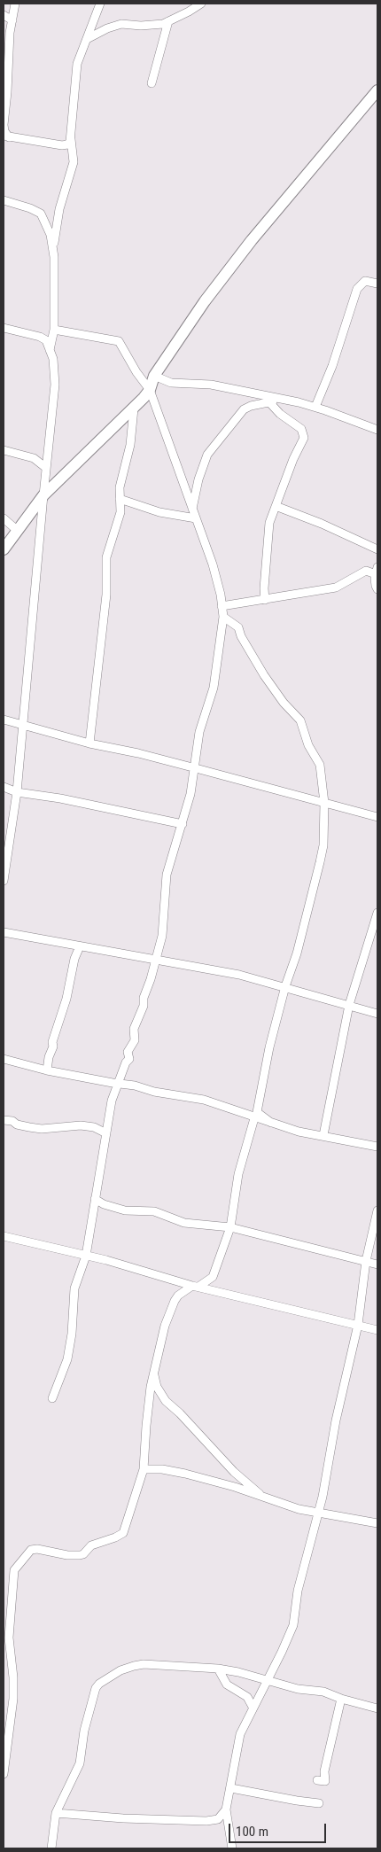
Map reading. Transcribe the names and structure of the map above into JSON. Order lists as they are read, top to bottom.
{
  "scale_bar": "100 m"
}
